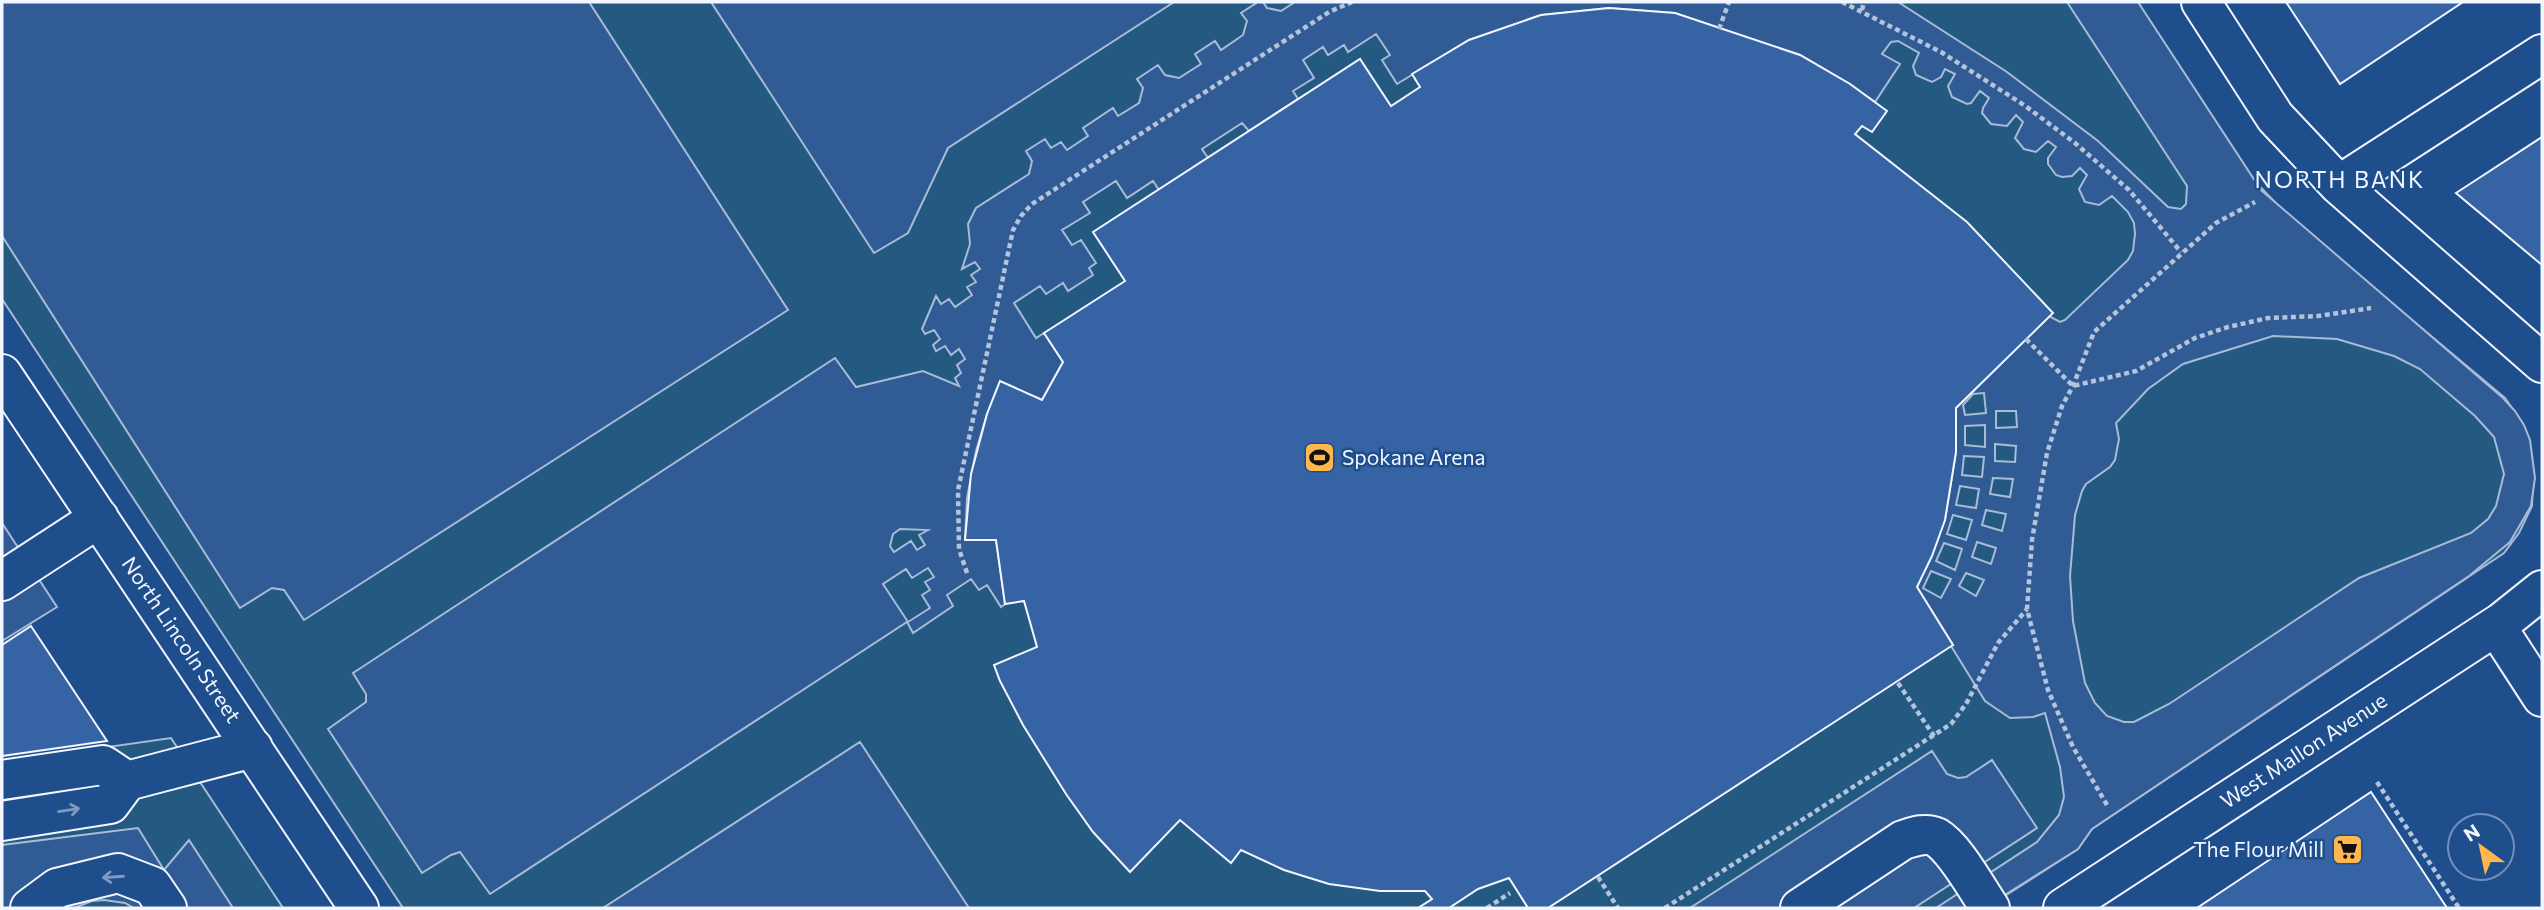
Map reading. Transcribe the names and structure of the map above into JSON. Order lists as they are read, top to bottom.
{
  "streets": {
    "street": ["North Lincoln Street", "West Mallon Avenue"]
  },
  "districts": ["NORTH BANK"],
  "places": {
    "sports": ["Spokane Arena"],
    "supermarket": ["The Flour Mill"]
  },
  "north": "top left"
}
